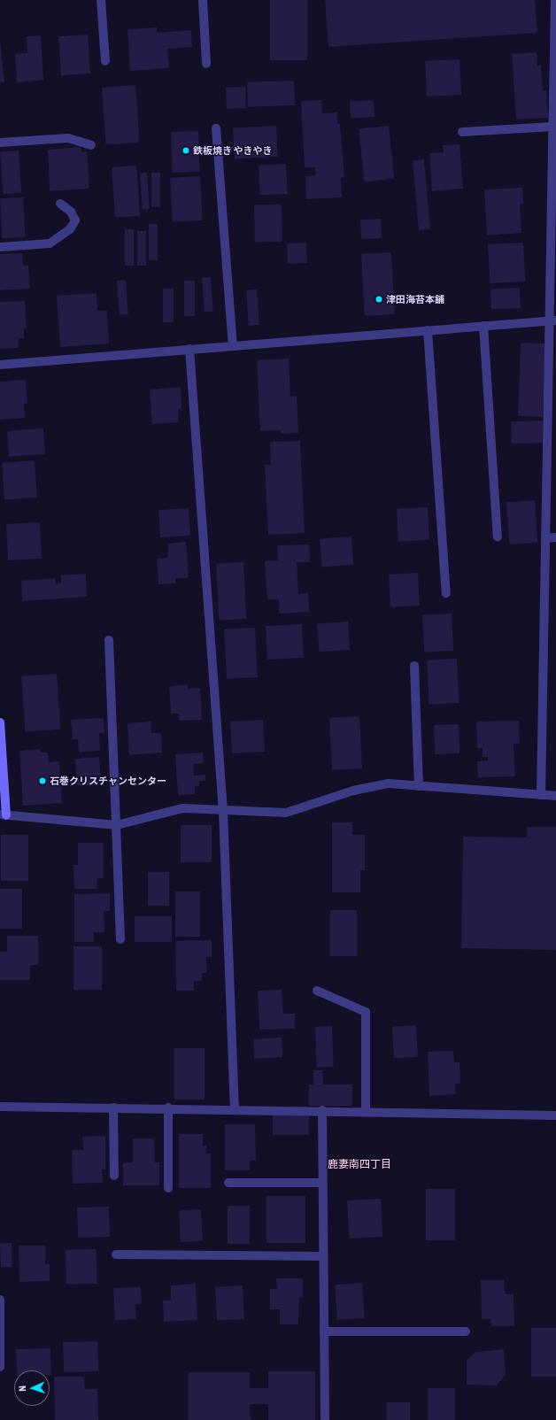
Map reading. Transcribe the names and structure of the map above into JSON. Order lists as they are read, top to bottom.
{
  "districts": ["鹿妻南四丁目"],
  "places": ["鉄板焼き やきやき", "津田海苔本舗", "石巻クリスチャンセンター"],
  "north": "left"
}
